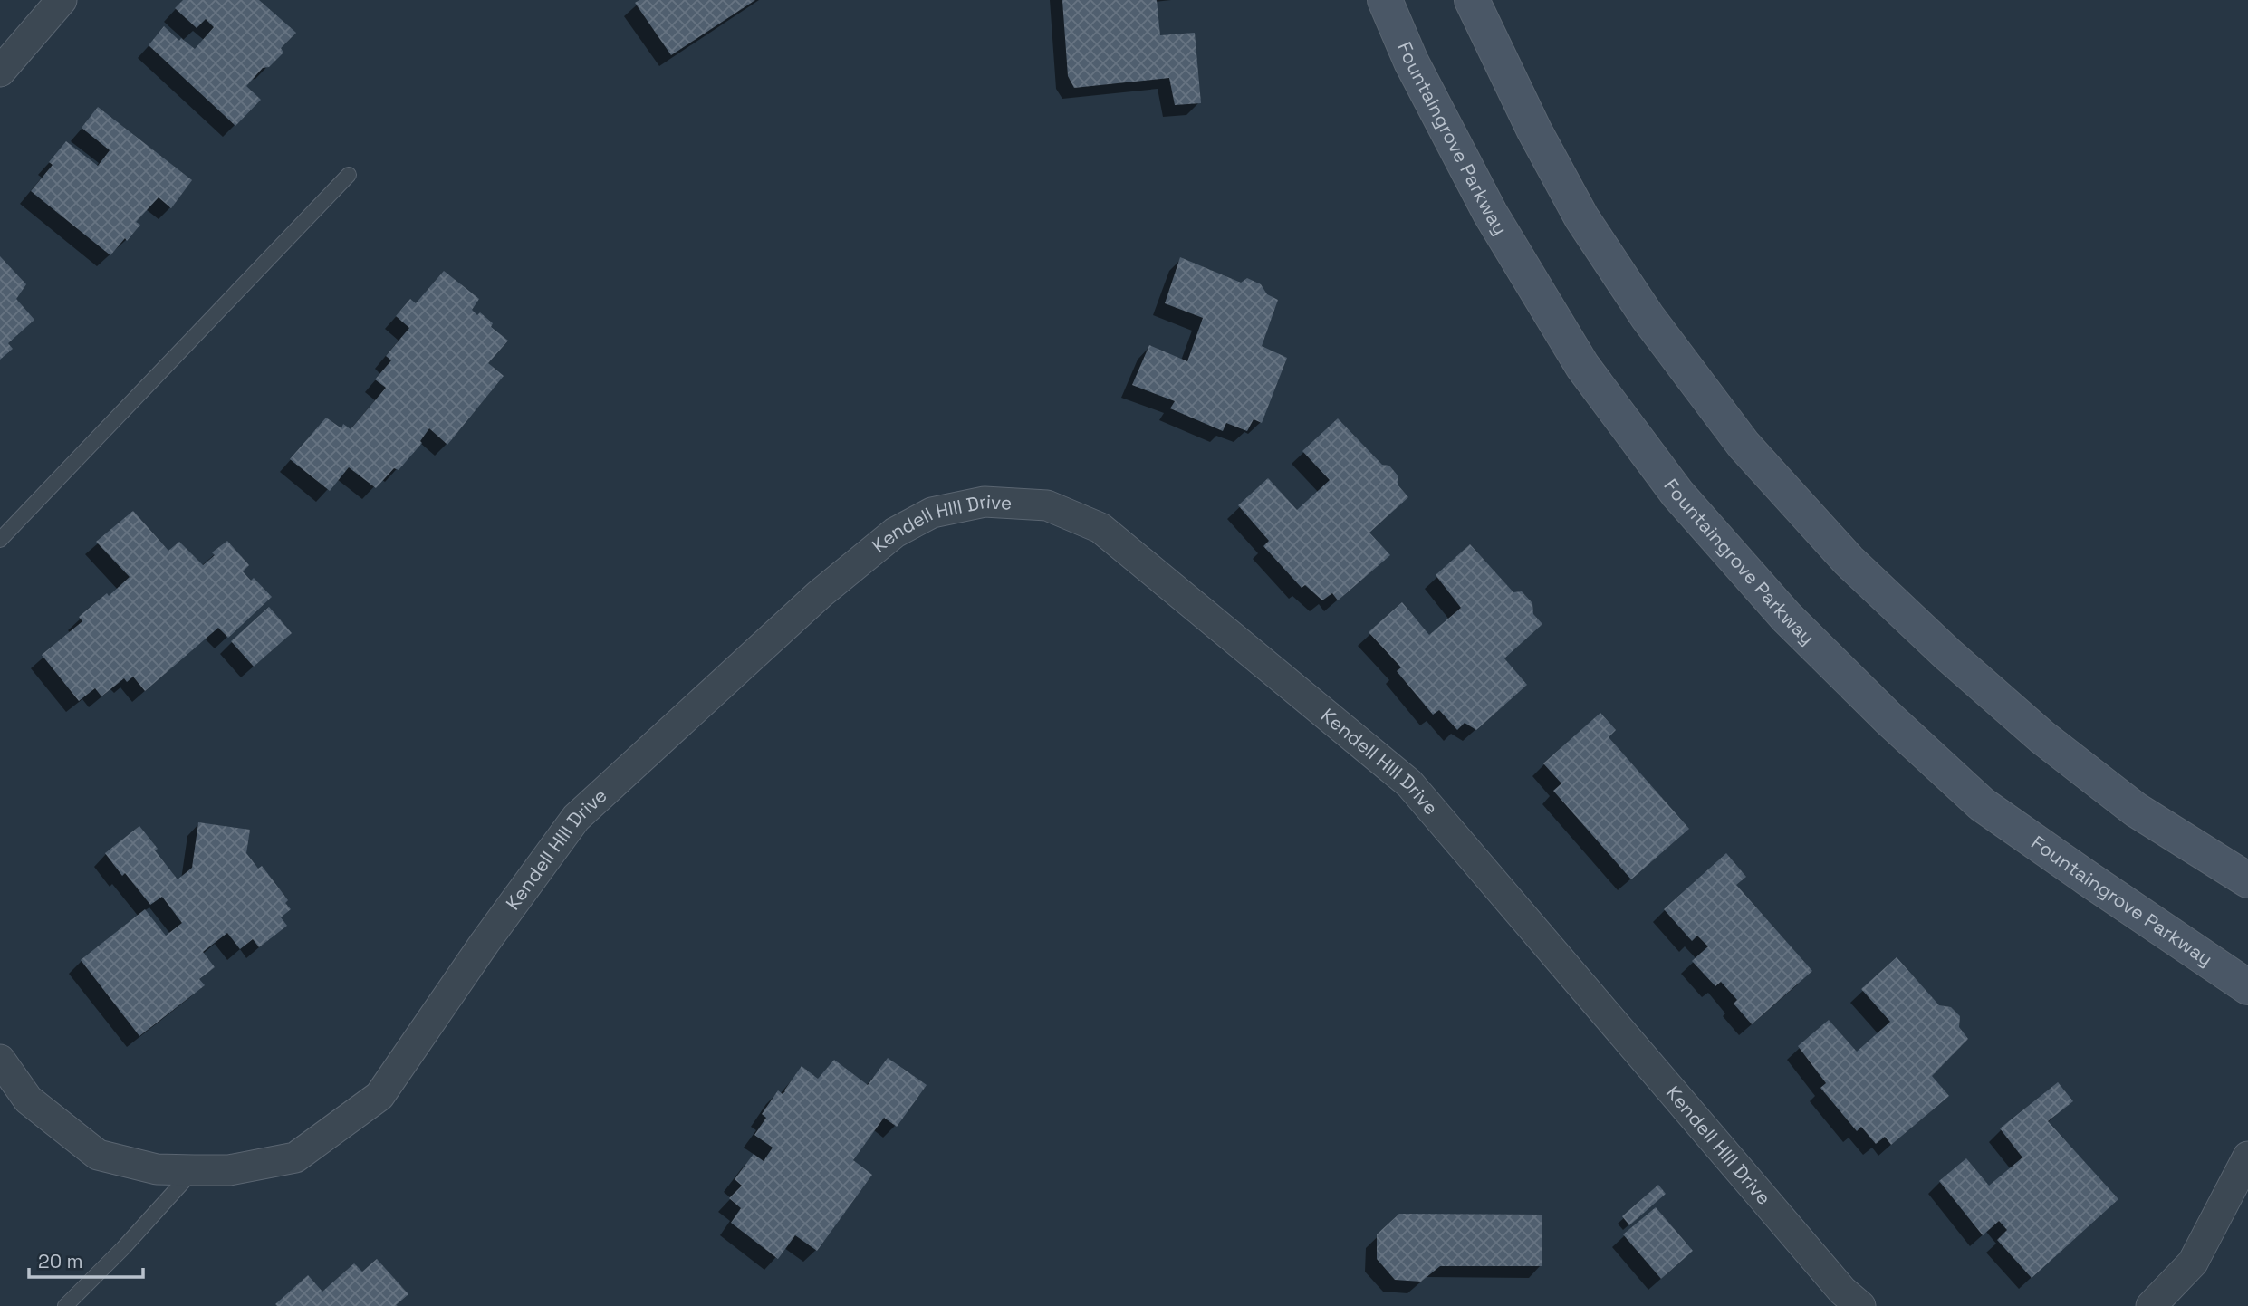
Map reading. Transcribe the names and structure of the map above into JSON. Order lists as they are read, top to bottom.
{
  "streets": {
    "main road": ["Fountaingrove Parkway"],
    "street": ["Kendell HIll Drive"]
  },
  "scale_bar": "20 m"
}
